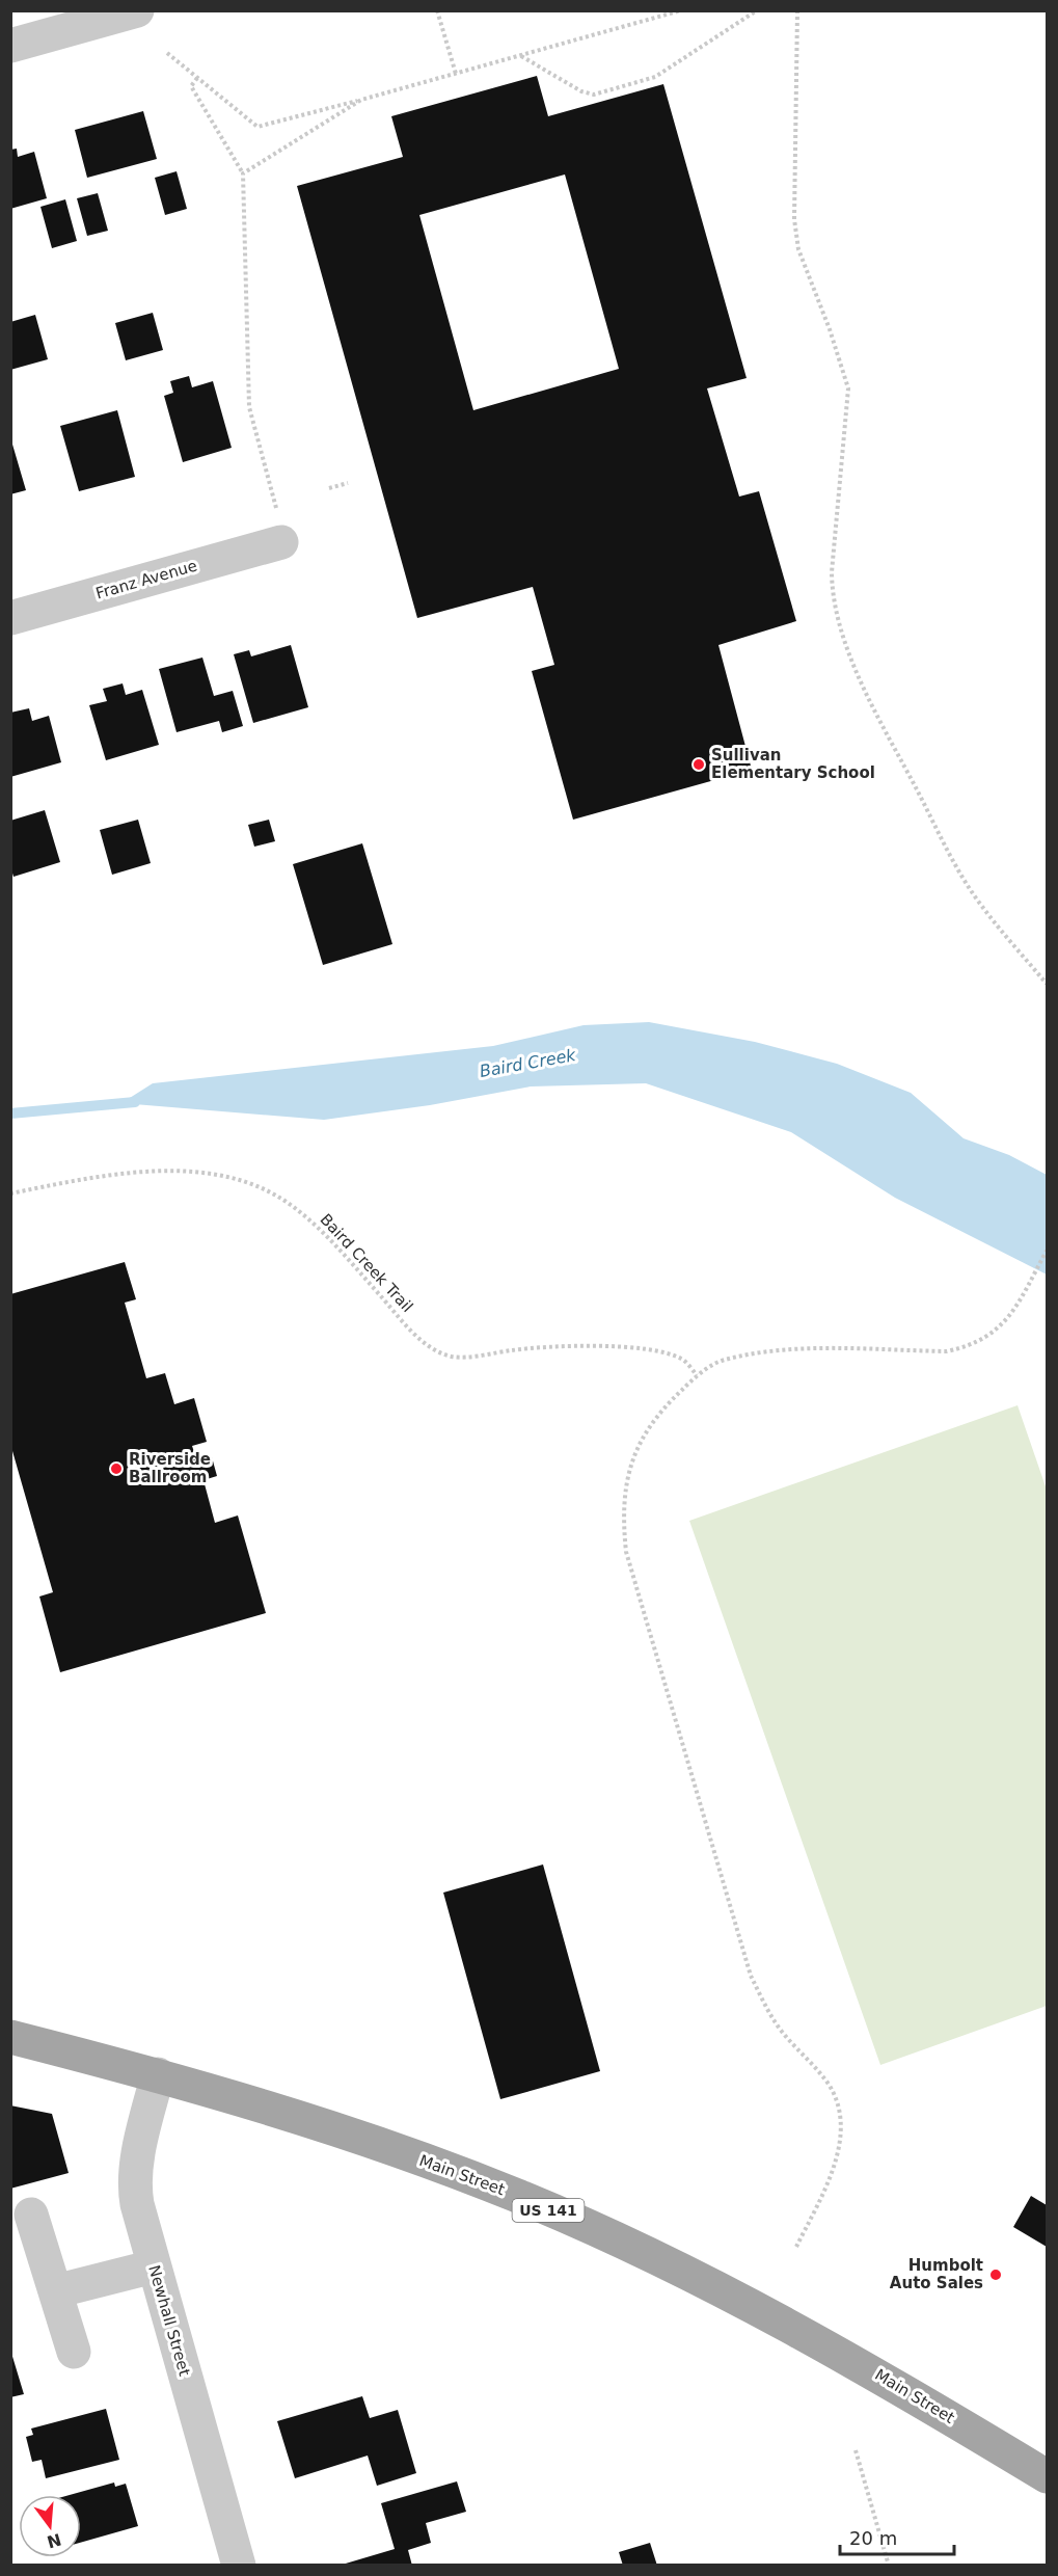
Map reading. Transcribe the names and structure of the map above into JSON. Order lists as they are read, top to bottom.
{
  "streets": {
    "main road": ["Main Street", "US 141"],
    "street": ["Franz Avenue", "Newhall Street"],
    "path": ["Baird Creek Trail"]
  },
  "crossings": [
    ["Main Street", "Newhall Street"]
  ],
  "water": ["Baird Creek"],
  "places": ["Sullivan Elementary School", "Riverside Ballroom", "Humbolt Auto Sales"],
  "scale_bar": "20 m",
  "north": "bottom"
}
